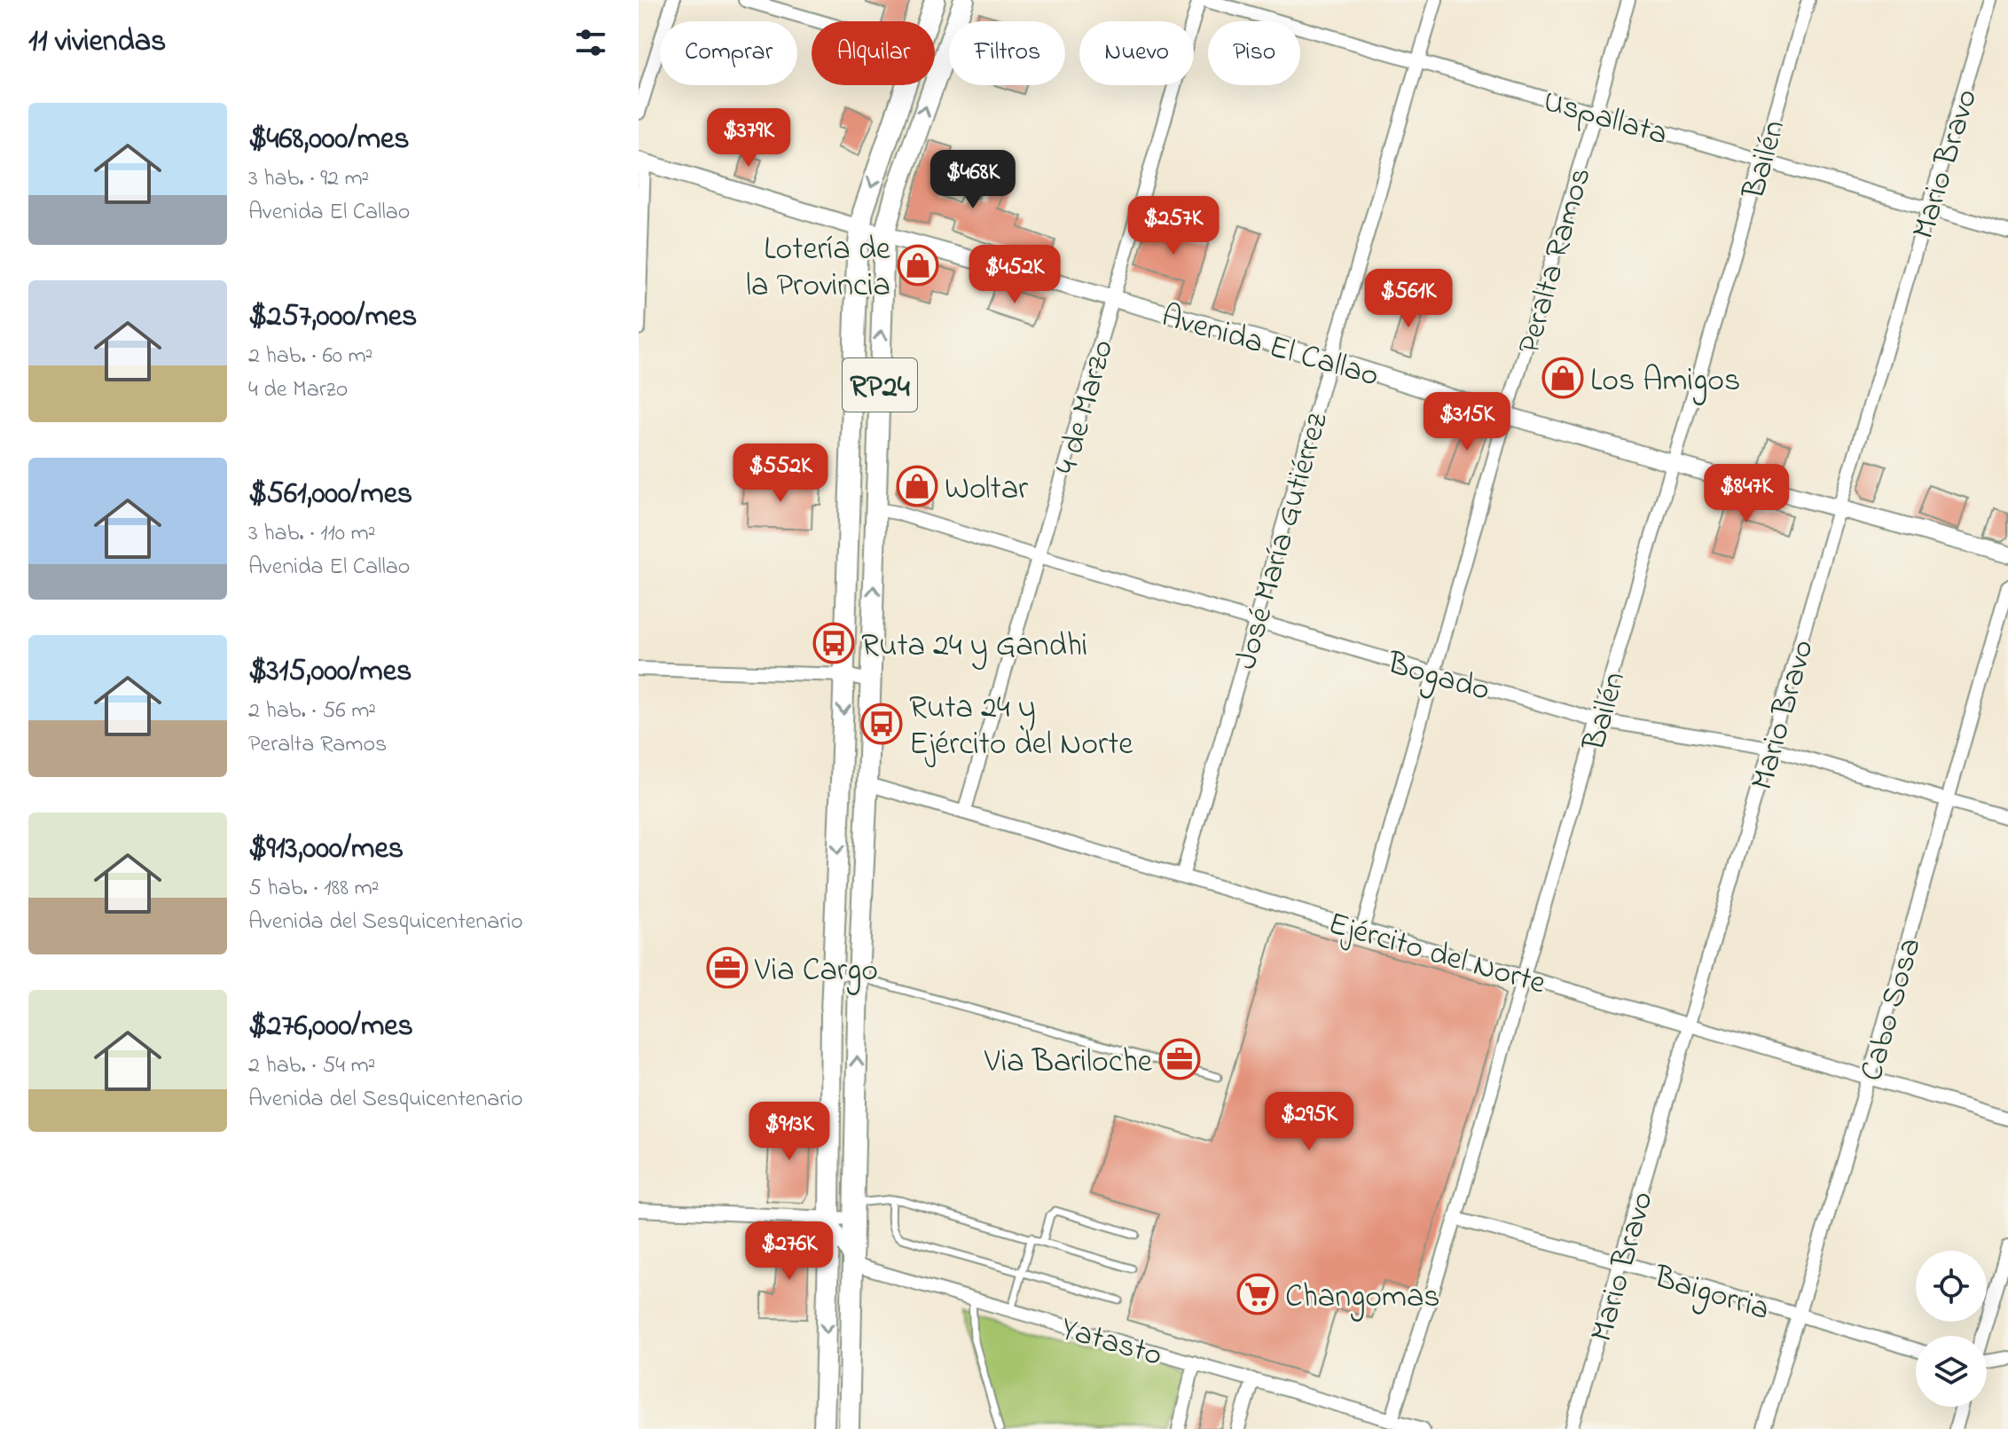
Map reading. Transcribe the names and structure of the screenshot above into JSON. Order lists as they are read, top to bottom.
{
  "streets": {
    "main road": ["RP24"],
    "street": [
      "Uspallata",
      "Bailén",
      "Mario Bravo",
      "Peralta Ramos",
      "Avenida El Callao",
      "4 de Marzo",
      "José María Gutiérrez",
      "Bogado",
      "Ejército del Norte",
      "Cabo Sosa",
      "Baigorria",
      "Yatasto"
    ]
  },
  "crossings": [
    ["Uspallata", "Bailén"],
    ["Uspallata", "Mario Bravo"],
    ["Uspallata", "Peralta Ramos"],
    ["Uspallata", "José María Gutiérrez"],
    ["Bailén", "Avenida El Callao"],
    ["Bailén", "Bogado"],
    ["Bailén", "Ejército del Norte"],
    ["Bailén", "Baigorria"],
    ["Bailén", "Yatasto"],
    ["Mario Bravo", "Avenida El Callao"],
    ["Mario Bravo", "Bogado"],
    ["Mario Bravo", "Ejército del Norte"],
    ["Mario Bravo", "Baigorria"],
    ["Peralta Ramos", "Avenida El Callao"],
    ["Peralta Ramos", "Bogado"],
    ["Peralta Ramos", "Ejército del Norte"],
    ["Avenida El Callao", "RP24"],
    ["Avenida El Callao", "4 de Marzo"],
    ["Avenida El Callao", "José María Gutiérrez"],
    ["RP24", "Bogado"],
    ["RP24", "Ejército del Norte"],
    ["RP24", "Yatasto"],
    ["4 de Marzo", "Bogado"],
    ["4 de Marzo", "Ejército del Norte"],
    ["José María Gutiérrez", "Bogado"],
    ["José María Gutiérrez", "Ejército del Norte"],
    ["Bogado", "Cabo Sosa"],
    ["Ejército del Norte", "Cabo Sosa"],
    ["Cabo Sosa", "Baigorria"]
  ],
  "places": {
    "shop": ["Lotería de la Provincia", "Los Amigos", "Woltar"],
    "bus stop": ["Ruta 24 y Gandhi", "Ruta 24 y Ejército del Norte"],
    "office": ["Via Cargo", "Via Bariloche"],
    "supermarket": ["Changomas"]
  },
  "page": {
    "heading": "11 viviendas",
    "chip": [
      "Comprar",
      "Alquilar",
      "Filtros",
      "Nuevo",
      "Piso"
    ],
    "list": [
      {
        "name": "$468,000/mes",
        "note": "3 hab. · 92 m² · Avenida El Callao"
      },
      {
        "name": "$257,000/mes",
        "note": "2 hab. · 60 m² · 4 de Marzo"
      },
      {
        "name": "$561,000/mes",
        "note": "3 hab. · 110 m² · Avenida El Callao"
      },
      {
        "name": "$315,000/mes",
        "note": "2 hab. · 56 m² · Peralta Ramos"
      },
      {
        "name": "$913,000/mes",
        "note": "5 hab. · 188 m² · Avenida del Sesquicentenario"
      },
      {
        "name": "$276,000/mes",
        "note": "2 hab. · 54 m² · Avenida del Sesquicentenario"
      }
    ],
    "price": [
      "$379K",
      "$468K",
      "$257K",
      "$452K",
      "$561K",
      "$315K",
      "$552K",
      "$847K",
      "$295K",
      "$913K",
      "$276K"
    ]
  }
}
